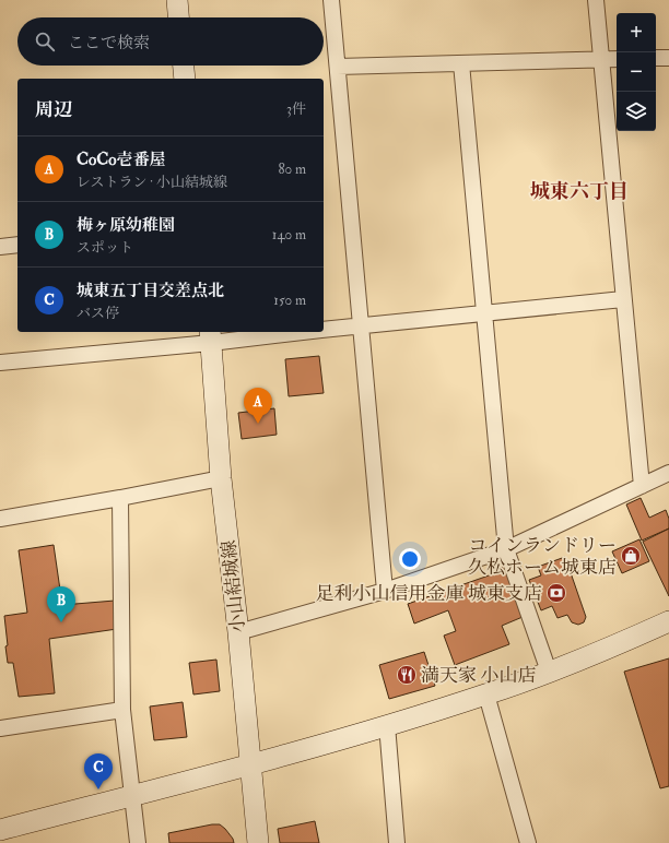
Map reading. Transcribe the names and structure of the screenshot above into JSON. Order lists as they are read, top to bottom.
{
  "streets": {
    "street": ["小山結城線"]
  },
  "districts": ["城東六丁目"],
  "places": {
    "shop": ["コインランドリー 久松ホーム城東店"],
    "bank": ["足利小山信用金庫 城東支店"],
    "restaurant": ["満天家 小山店"]
  },
  "page": {
    "map_buttons": ["+", "−"],
    "search": "ここで検索",
    "heading": ["周辺", "3件"],
    "list": [
      {
        "mark": "A",
        "name": "CoCo壱番屋",
        "note": "レストラン · 小山結城線",
        "value": "80 m"
      },
      {
        "mark": "B",
        "name": "梅ヶ原幼稚園",
        "note": "スポット",
        "value": "140 m"
      },
      {
        "mark": "C",
        "name": "城東五丁目交差点北",
        "note": "バス停",
        "value": "150 m"
      }
    ],
    "pins": ["A", "B", "C"]
  }
}
